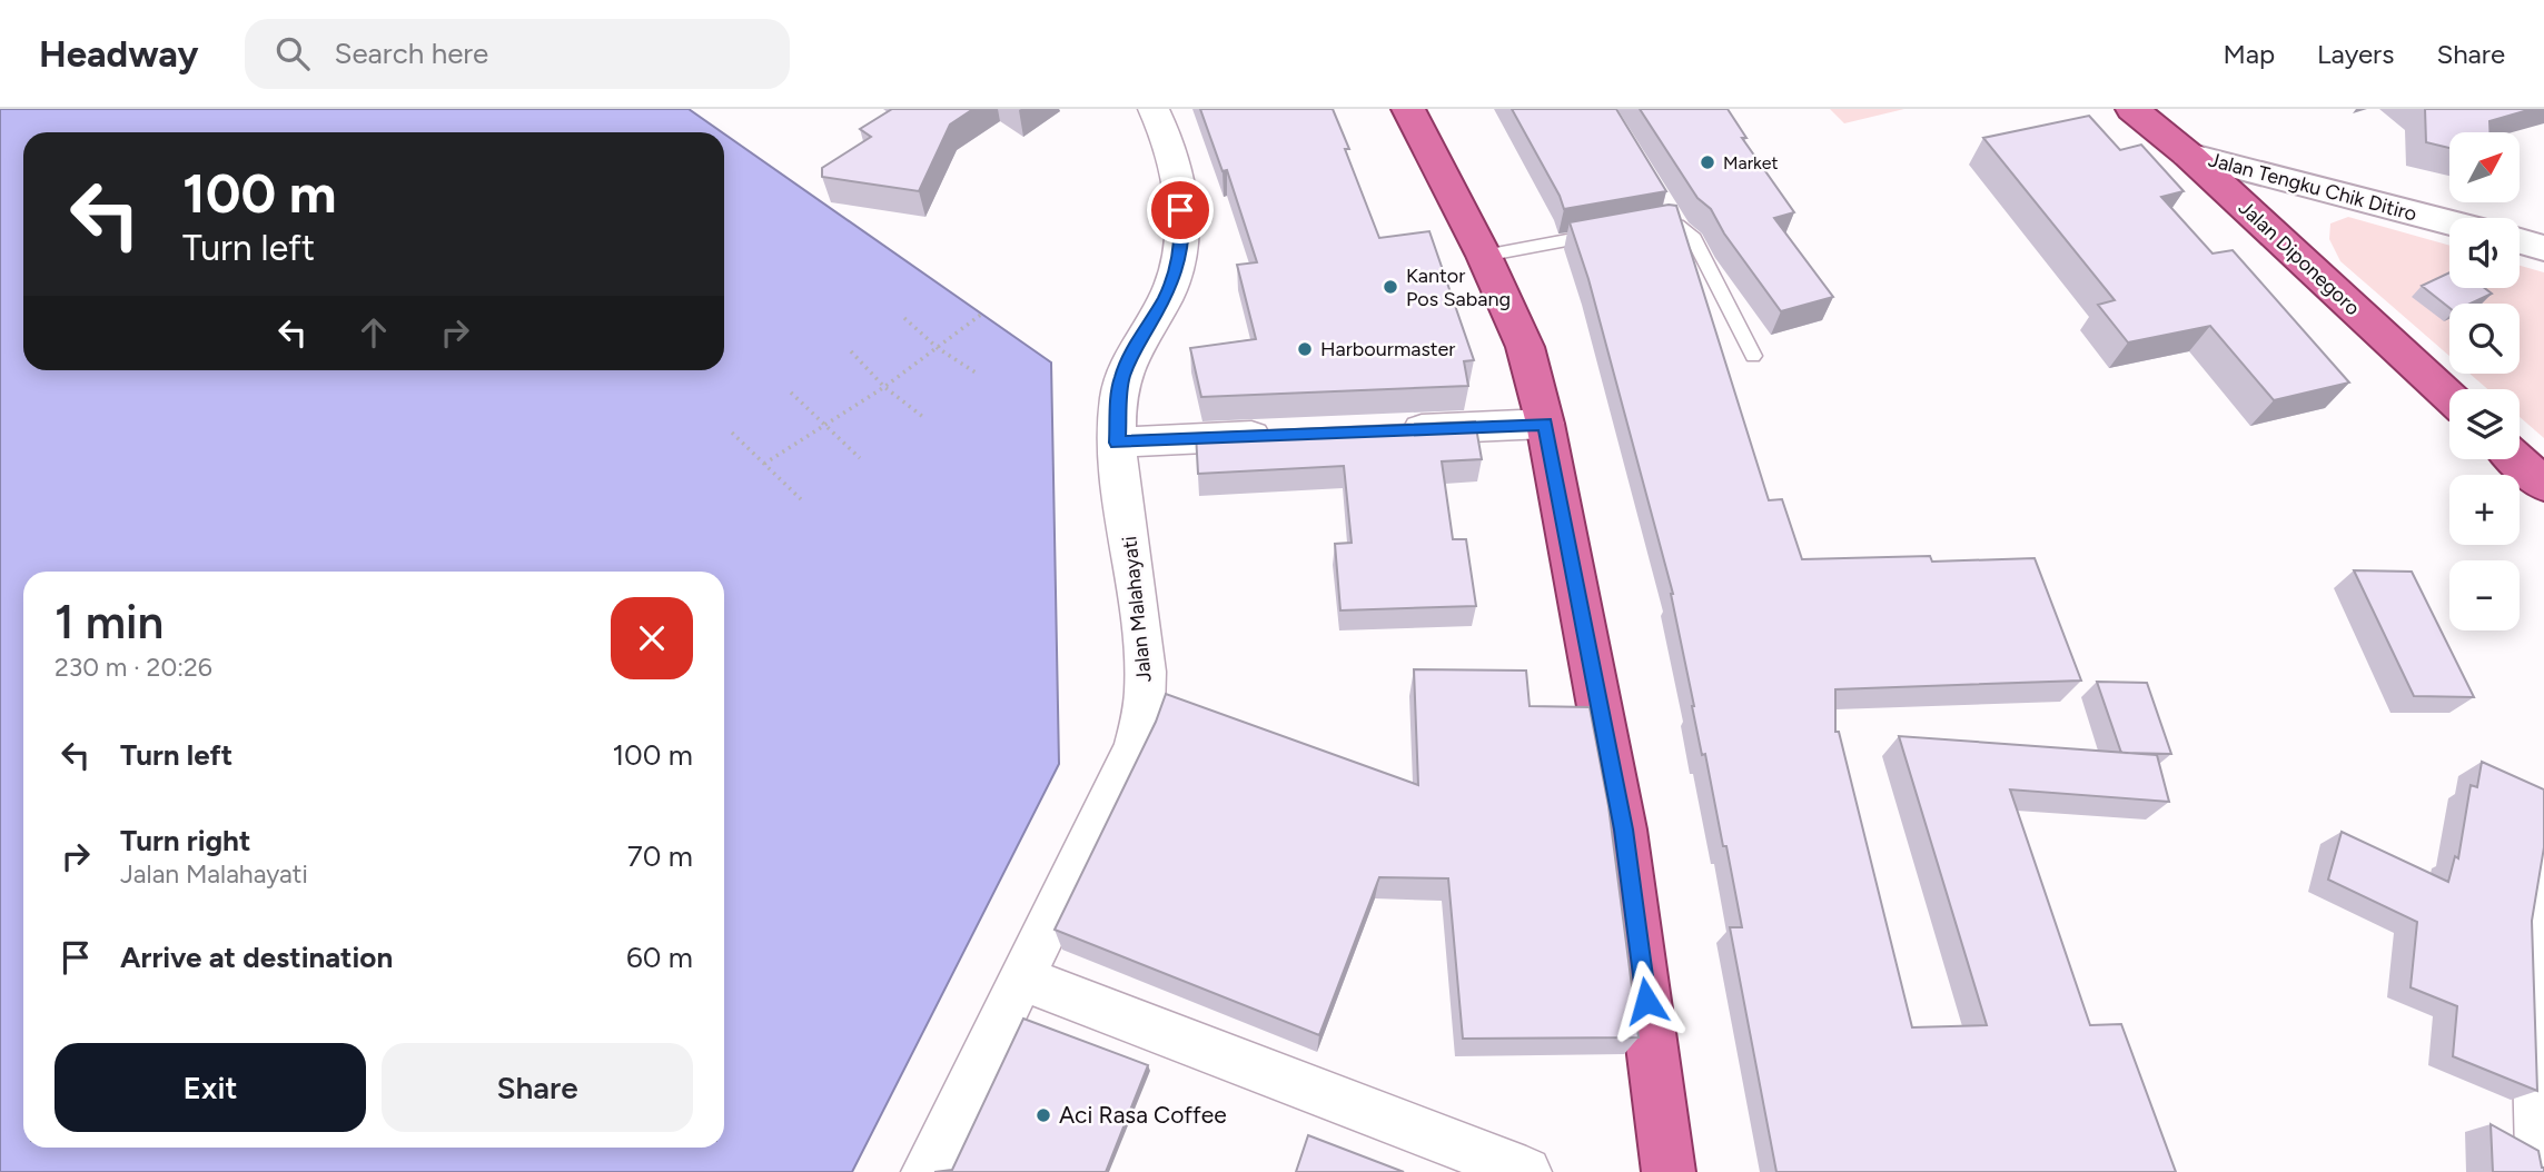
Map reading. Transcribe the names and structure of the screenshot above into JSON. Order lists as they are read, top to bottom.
{
  "streets": {
    "highway": ["Jalan Diponegoro"],
    "street": ["Jalan Tengku Chik Ditiro", "Jalan Malahayati"]
  },
  "crossings": [
    ["Jalan Tengku Chik Ditiro", "Jalan Diponegoro"]
  ],
  "places": [
    "Market",
    "Kantor Pos Sabang",
    "Harbourmaster",
    "Aci Rasa Coffee"
  ],
  "north": "top right",
  "page": {
    "header": "Headway",
    "search": "Search here",
    "nav": ["Map", "Layers", "Share"],
    "map_buttons": ["+", "−"],
    "turn": ["100 m", "Turn left"],
    "heading": ["1 min", "230 m · 20:26"],
    "list": [
      {
        "name": "Turn left",
        "value": "100 m"
      },
      {
        "name": "Turn right",
        "note": "Jalan Malahayati",
        "value": "70 m"
      },
      {
        "name": "Arrive at destination",
        "value": "60 m"
      }
    ],
    "buttons": ["Exit", "Share"]
  }
}
